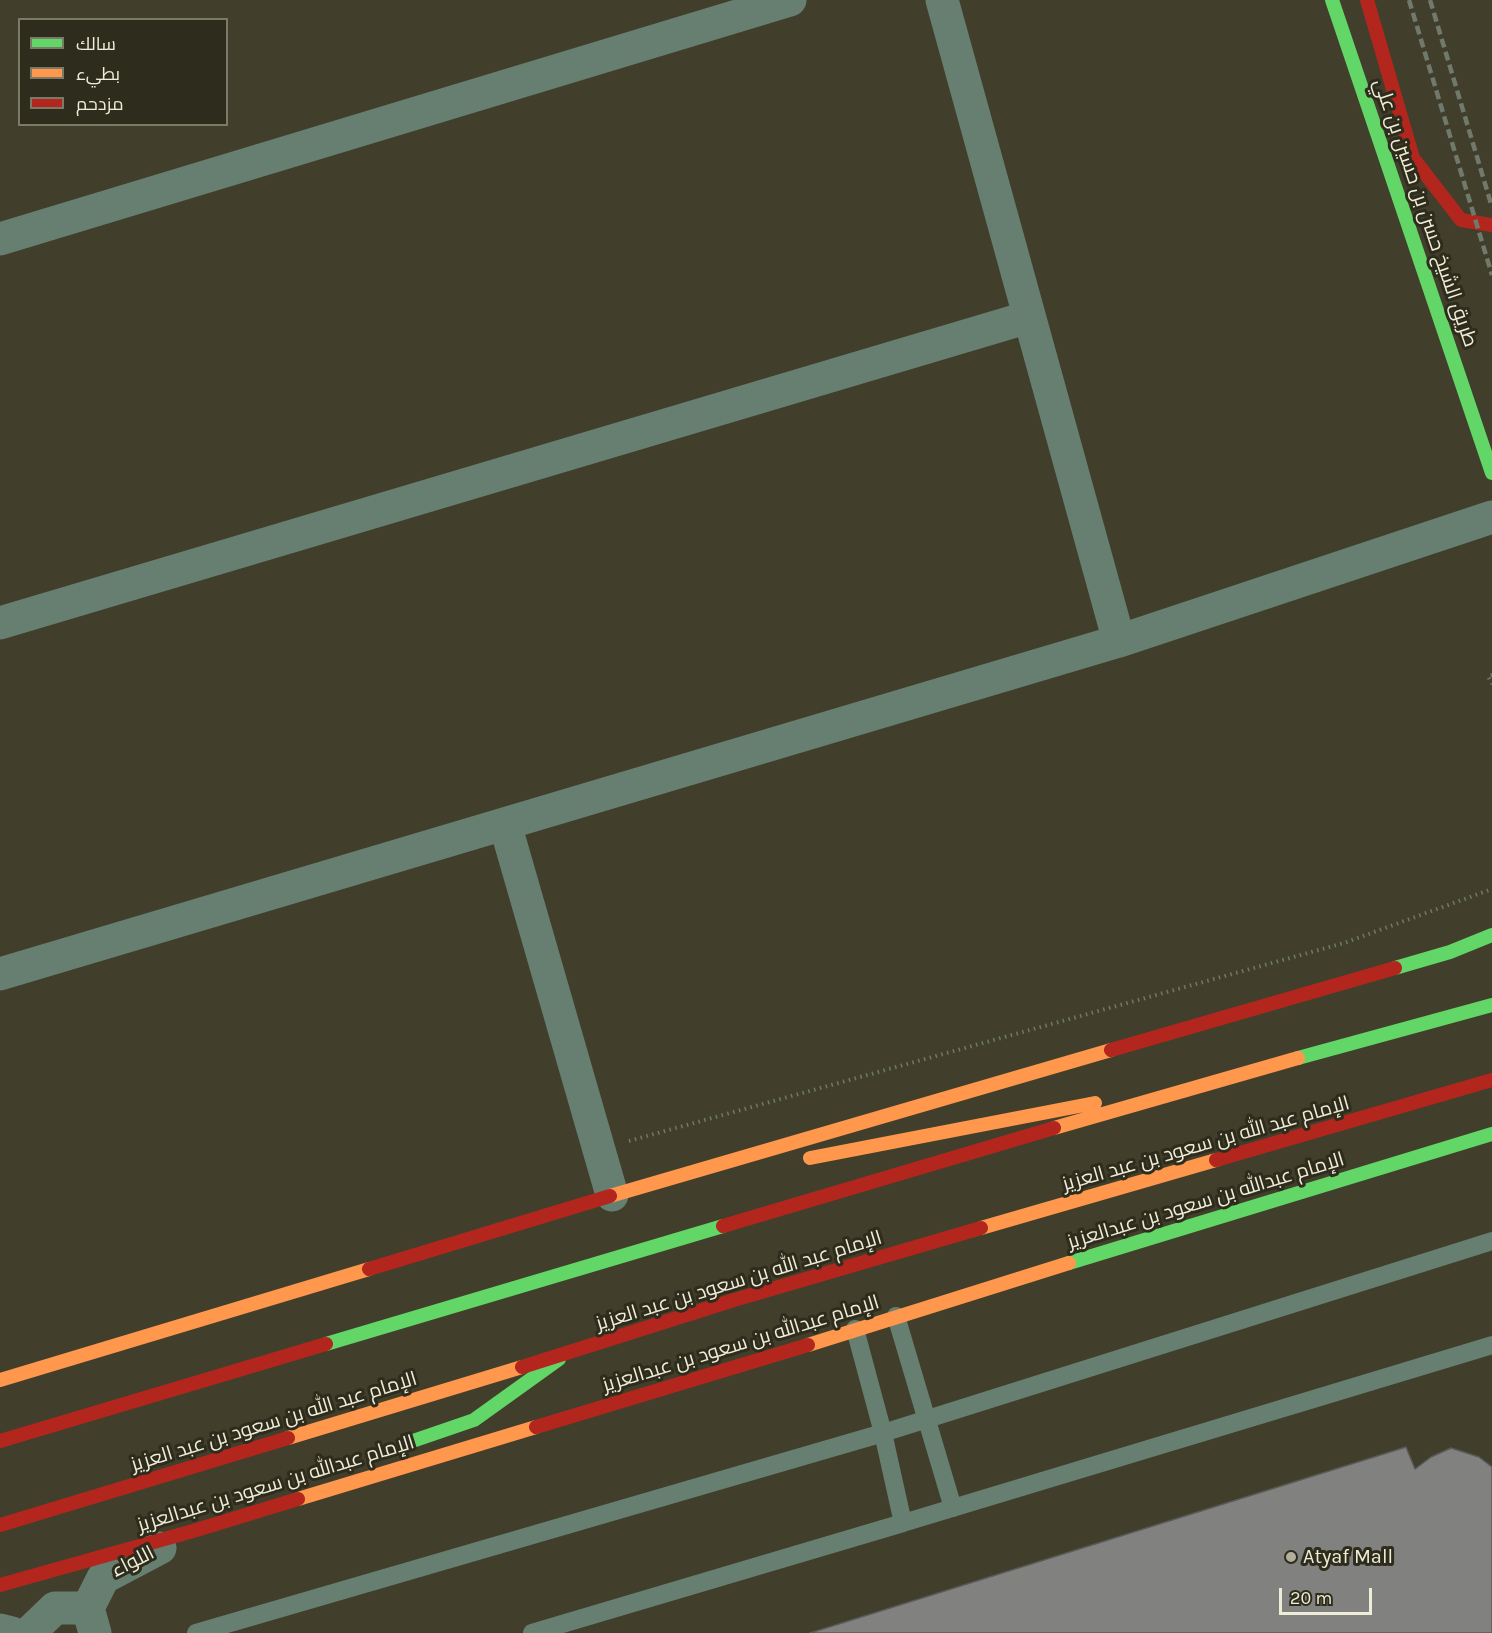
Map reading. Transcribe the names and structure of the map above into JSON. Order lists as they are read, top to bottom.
{
  "streets": {
    "street": [
      "طريق الشيخ حسن بن حسين بن علي",
      "الإمام عبد الله بن سعود بن عبد العزيز",
      "الإمام عبدالله بن سعود بن عبدالعزيز",
      "اللواء"
    ]
  },
  "crossings": [
    ["الإمام عبدالله بن سعود بن عبدالعزيز", "اللواء"]
  ],
  "places": ["Atyaf Mall"],
  "legend": ["سالك", "بطيء", "مزدحم"],
  "scale_bar": "20 m"
}
